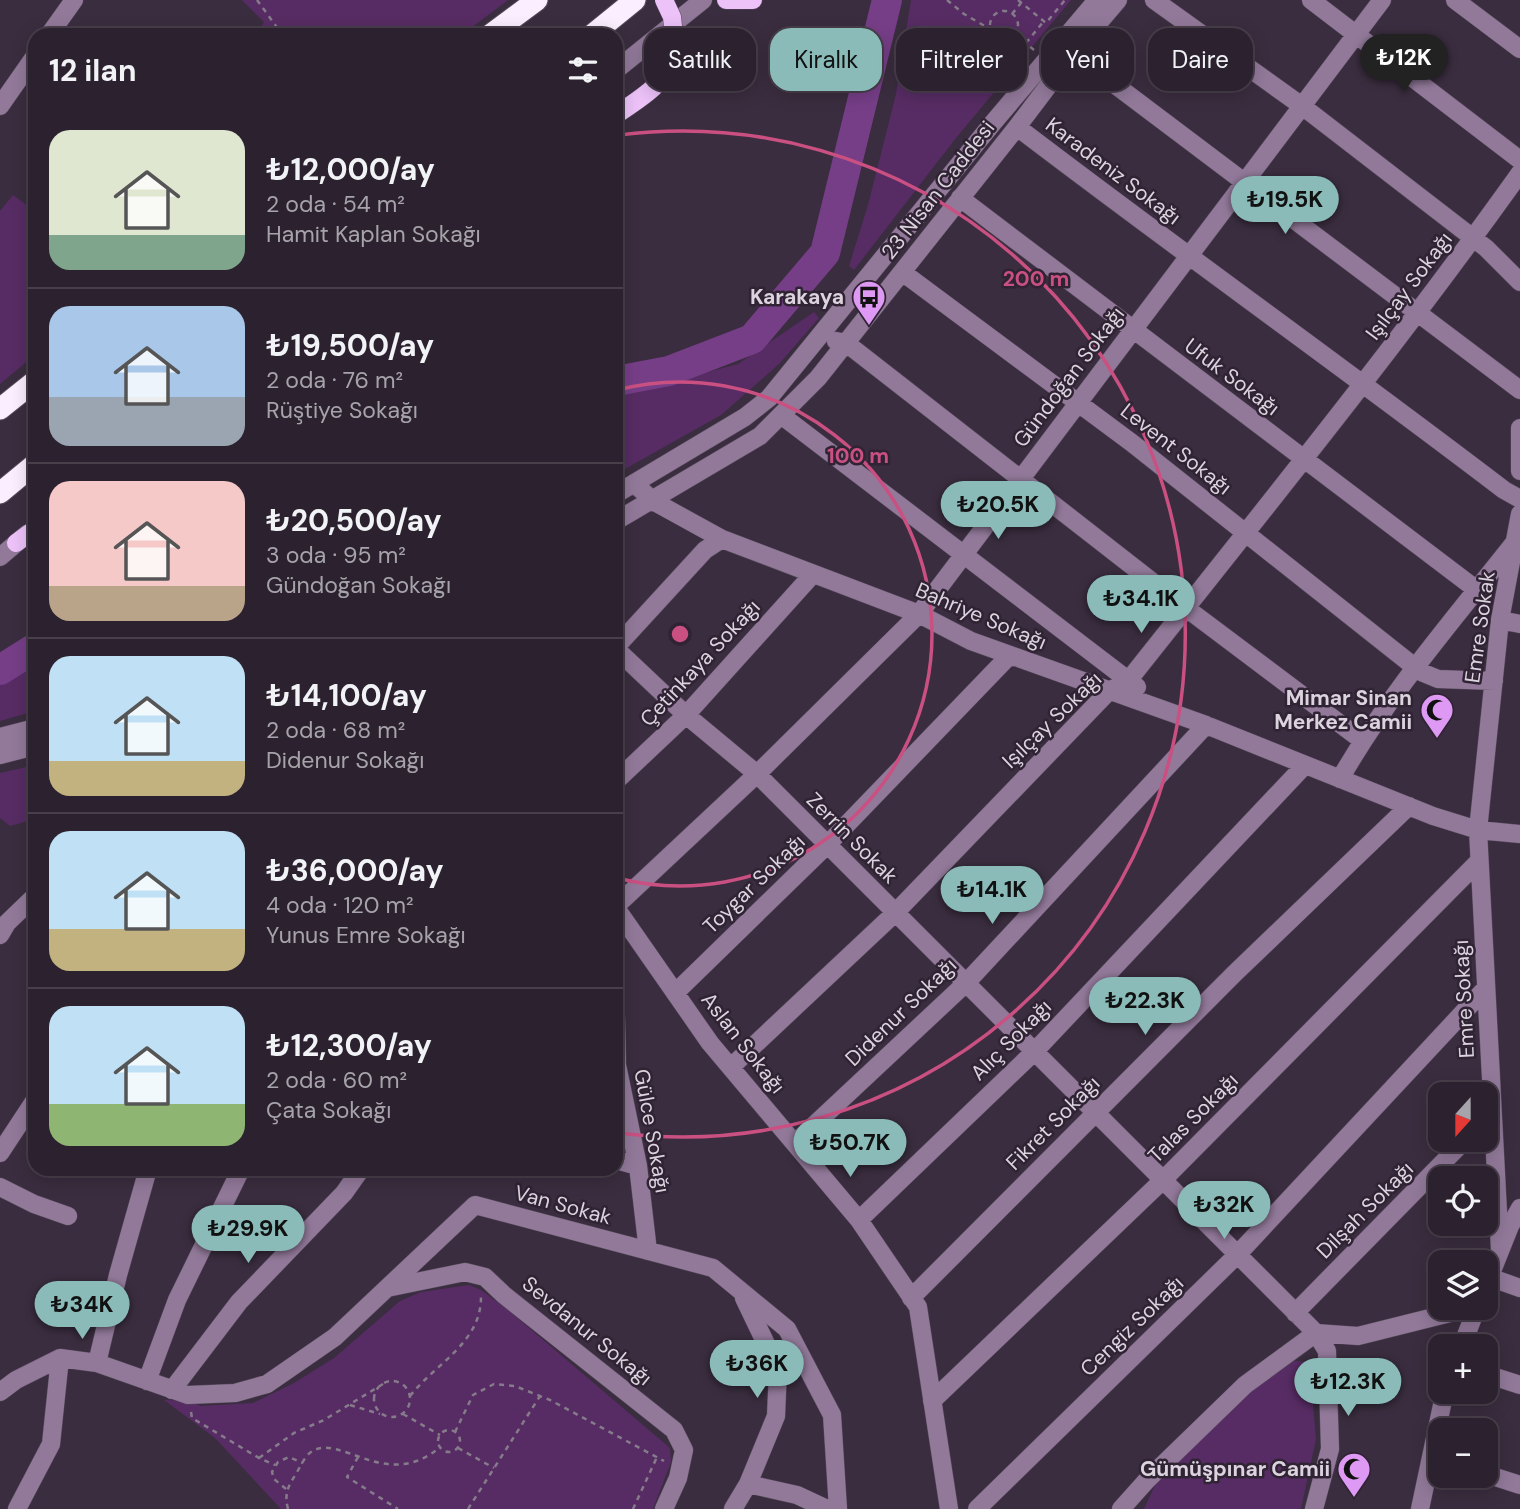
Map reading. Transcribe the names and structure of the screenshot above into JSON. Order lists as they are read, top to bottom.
{
  "streets": {
    "street": [
      "Karadeniz Sokağı",
      "23 Nisan Caddesi",
      "Işılçay Sokağı",
      "Gündoğan Sokağı",
      "Ufuk Sokağı",
      "Levent Sokağı",
      "Bahriye Sokağı",
      "Emre Sokak",
      "Çetinkaya Sokağı",
      "Zerrin Sokak",
      "Toygar Sokağı",
      "Emre Sokağı",
      "Didenur Sokağı",
      "Alıç Sokağı",
      "Aslan Sokağı",
      "Talas Sokağı",
      "Fikret Sokağı",
      "Gülce Sokağı",
      "Van Sokak",
      "Dilşah Sokağı",
      "Cengiz Sokağı",
      "Sevdanur Sokağı"
    ]
  },
  "crossings": [
    ["Karadeniz Sokağı", "23 Nisan Caddesi"],
    ["Karadeniz Sokağı", "Işılçay Sokağı"],
    ["Karadeniz Sokağı", "Gündoğan Sokağı"],
    ["23 Nisan Caddesi", "Ufuk Sokağı"],
    ["23 Nisan Caddesi", "Levent Sokağı"],
    ["23 Nisan Caddesi", "Bahriye Sokağı"],
    ["Işılçay Sokağı", "Ufuk Sokağı"],
    ["Işılçay Sokağı", "Levent Sokağı"],
    ["Işılçay Sokağı", "Bahriye Sokağı"],
    ["Işılçay Sokağı", "Zerrin Sokak"],
    ["Işılçay Sokağı", "Aslan Sokağı"],
    ["Gündoğan Sokağı", "Ufuk Sokağı"],
    ["Gündoğan Sokağı", "Levent Sokağı"],
    ["Gündoğan Sokağı", "Bahriye Sokağı"],
    ["Gündoğan Sokağı", "Zerrin Sokak"],
    ["Levent Sokağı", "Emre Sokak"],
    ["Bahriye Sokağı", "Emre Sokak"],
    ["Bahriye Sokağı", "Çetinkaya Sokağı"],
    ["Bahriye Sokağı", "Toygar Sokağı"],
    ["Bahriye Sokağı", "Emre Sokağı"],
    ["Bahriye Sokağı", "Didenur Sokağı"],
    ["Bahriye Sokağı", "Alıç Sokağı"],
    ["Bahriye Sokağı", "Fikret Sokağı"],
    ["Emre Sokak", "Emre Sokağı"],
    ["Çetinkaya Sokağı", "Zerrin Sokak"],
    ["Zerrin Sokak", "Toygar Sokağı"],
    ["Zerrin Sokak", "Didenur Sokağı"],
    ["Zerrin Sokak", "Alıç Sokağı"],
    ["Zerrin Sokak", "Talas Sokağı"],
    ["Zerrin Sokak", "Fikret Sokağı"],
    ["Zerrin Sokak", "Dilşah Sokağı"],
    ["Zerrin Sokak", "Cengiz Sokağı"],
    ["Toygar Sokağı", "Aslan Sokağı"],
    ["Emre Sokağı", "Talas Sokağı"],
    ["Emre Sokağı", "Cengiz Sokağı"],
    ["Didenur Sokağı", "Aslan Sokağı"],
    ["Alıç Sokağı", "Aslan Sokağı"],
    ["Aslan Sokağı", "Talas Sokağı"],
    ["Aslan Sokağı", "Fikret Sokağı"],
    ["Gülce Sokağı", "Van Sokak"]
  ],
  "places": {
    "bus stop": ["Karakaya"],
    "mosque": ["Mimar Sinan Merkez Camii", "Gümüşpınar Camii"]
  },
  "north": "bottom",
  "page": {
    "chip": [
      "Satılık",
      "Kiralık",
      "Filtreler",
      "Yeni",
      "Daire"
    ],
    "heading": "12 ilan",
    "price": [
      "₺12K",
      "₺19.5K",
      "₺20.5K",
      "₺34.1K",
      "₺14.1K",
      "₺22.3K",
      "₺50.7K",
      "₺32K",
      "₺29.9K",
      "₺34K",
      "₺36K",
      "₺12.3K"
    ],
    "list": [
      {
        "name": "₺12,000/ay",
        "note": "2 oda · 54 m² · Hamit Kaplan Sokağı"
      },
      {
        "name": "₺19,500/ay",
        "note": "2 oda · 76 m² · Rüştiye Sokağı"
      },
      {
        "name": "₺20,500/ay",
        "note": "3 oda · 95 m² · Gündoğan Sokağı"
      },
      {
        "name": "₺14,100/ay",
        "note": "2 oda · 68 m² · Didenur Sokağı"
      },
      {
        "name": "₺36,000/ay",
        "note": "4 oda · 120 m² · Yunus Emre Sokağı"
      },
      {
        "name": "₺12,300/ay",
        "note": "2 oda · 60 m² · Çata Sokağı"
      }
    ],
    "map_buttons": ["+", "−"]
  },
  "rings": ["200 m", "100 m"]
}
